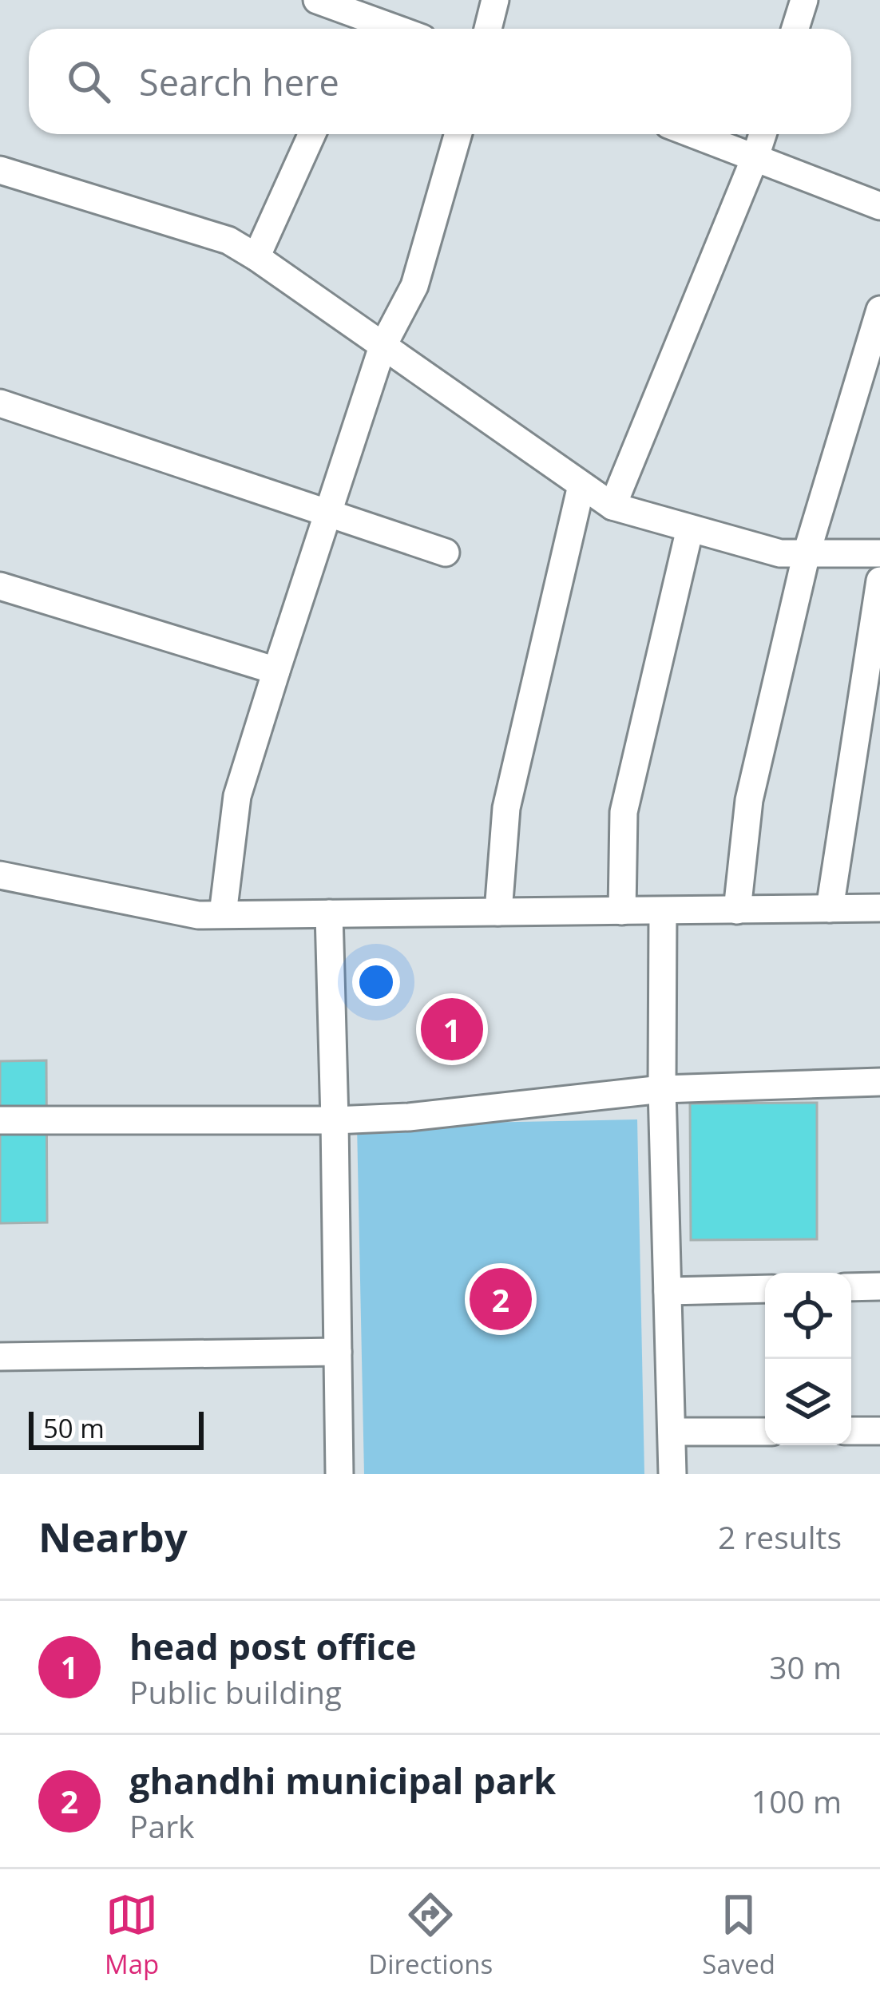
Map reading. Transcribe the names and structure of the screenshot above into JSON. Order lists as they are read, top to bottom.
{
  "scale_bar": "50 m",
  "page": {
    "search": "Search here",
    "pins": ["1", "2"],
    "scale": "50 m",
    "heading": ["Nearby", "2 results"],
    "list": [
      {
        "mark": "1",
        "name": "head post office",
        "note": "Public building",
        "value": "30 m"
      },
      {
        "mark": "2",
        "name": "ghandhi municipal park",
        "note": "Park",
        "value": "100 m"
      }
    ],
    "nav": ["Map", "Directions", "Saved"]
  }
}
